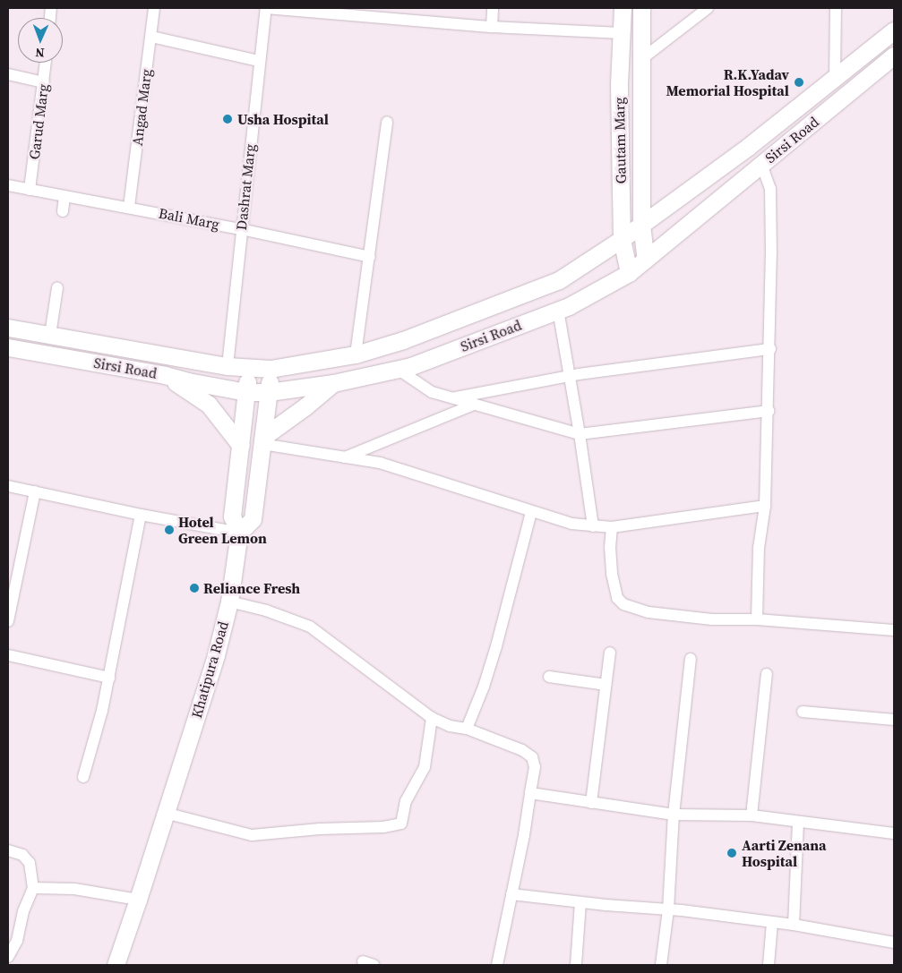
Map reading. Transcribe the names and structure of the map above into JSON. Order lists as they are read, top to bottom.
{
  "streets": {
    "main road": ["Sirsi Road", "Gautam Marg", "Khatipura Road"],
    "street": [
      "Angad Marg",
      "Garud Marg",
      "Dashrat Marg",
      "Bali Marg"
    ]
  },
  "crossings": [
    ["Angad Marg", "Bali Marg"],
    ["Garud Marg", "Bali Marg"],
    ["Sirsi Road", "Gautam Marg"],
    ["Sirsi Road", "Dashrat Marg"],
    ["Dashrat Marg", "Bali Marg"]
  ],
  "places": [
    "R.K.Yadav Memorial Hospital",
    "Usha Hospital",
    "Hotel Green Lemon",
    "Reliance Fresh",
    "Aarti Zenana Hospital"
  ],
  "north": "bottom"
}
